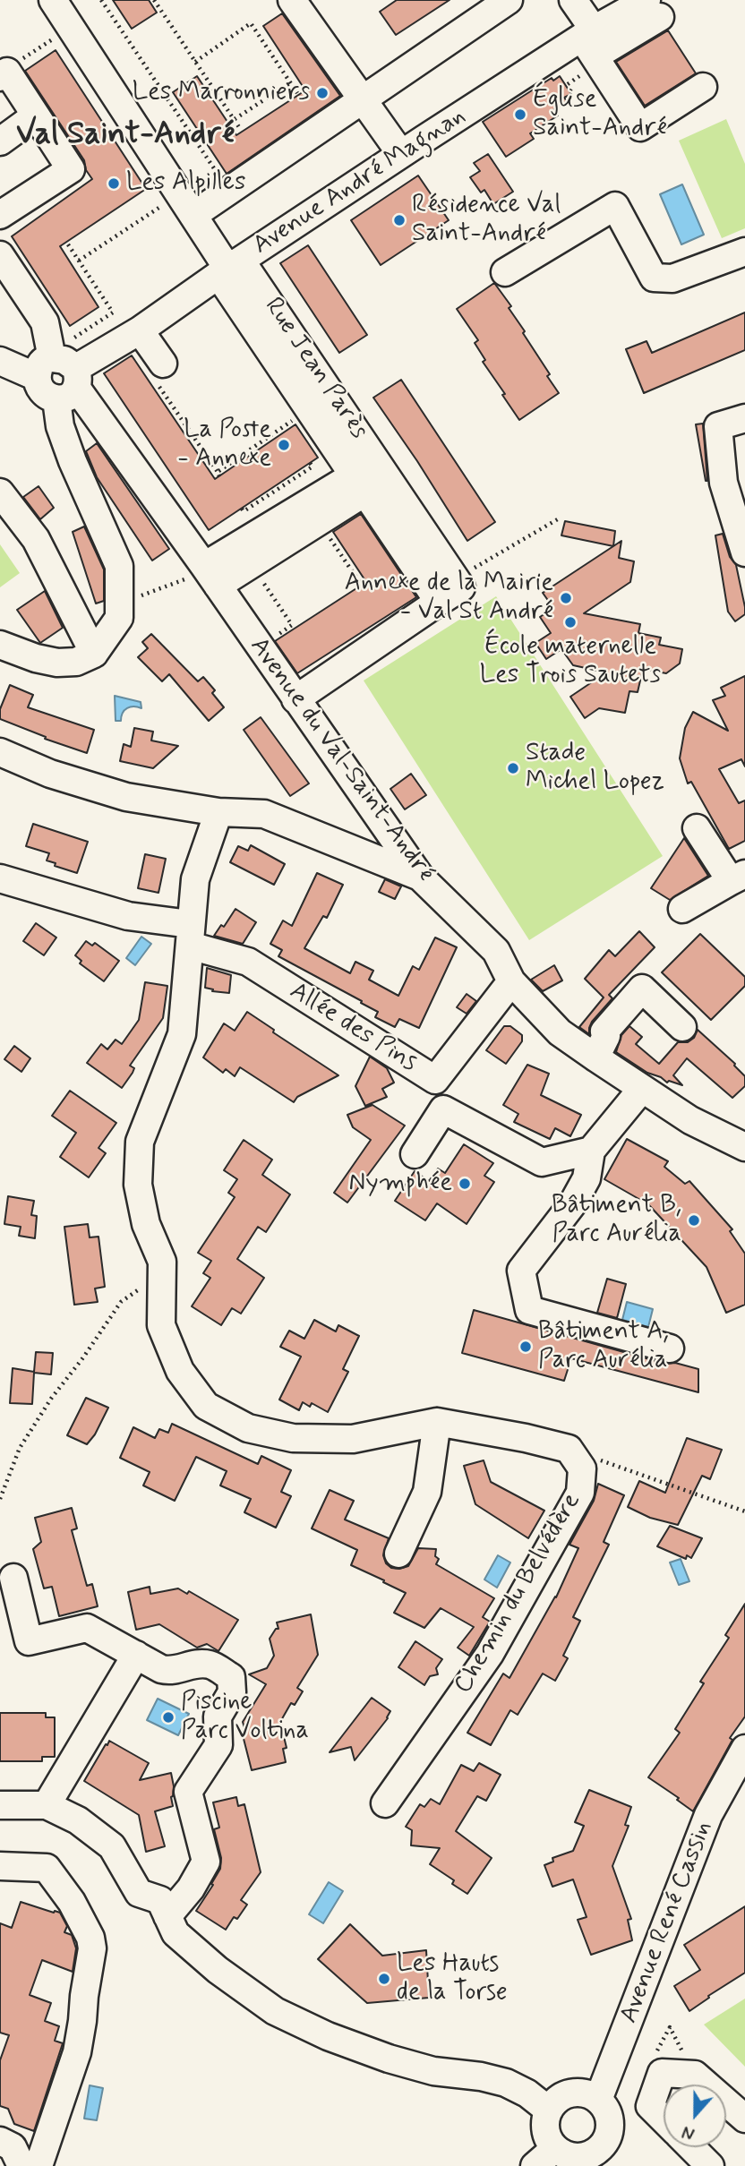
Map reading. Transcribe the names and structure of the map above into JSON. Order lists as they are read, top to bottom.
{
  "streets": {
    "street": [
      "Avenue André Magnan",
      "Rue Jean Parès",
      "Avenue du Val-Saint-André",
      "Allée des Pins",
      "Chemin du Belvédère",
      "Avenue René Cassin"
    ]
  },
  "crossings": [
    ["Avenue André Magnan", "Rue Jean Parès"],
    ["Avenue André Magnan", "Avenue du Val-Saint-André"],
    ["Rue Jean Parès", "Avenue du Val-Saint-André"],
    ["Avenue du Val-Saint-André", "Allée des Pins"]
  ],
  "districts": ["Val Saint-André"],
  "places": [
    "Les Marronniers",
    "Église Saint-André",
    "Les Alpilles",
    "Résidence Val Saint-André",
    "La Poste - Annexe",
    "Annexe de la Mairie - Val St André",
    "École maternelle Les Trois Sautets",
    "Stade Michel Lopez",
    "Nymphée",
    "Bâtiment B, Parc Aurélia",
    "Bâtiment A, Parc Aurélia",
    "Piscine Parc Voltina",
    "Les Hauts de la Torse"
  ],
  "north": "bottom"
}
